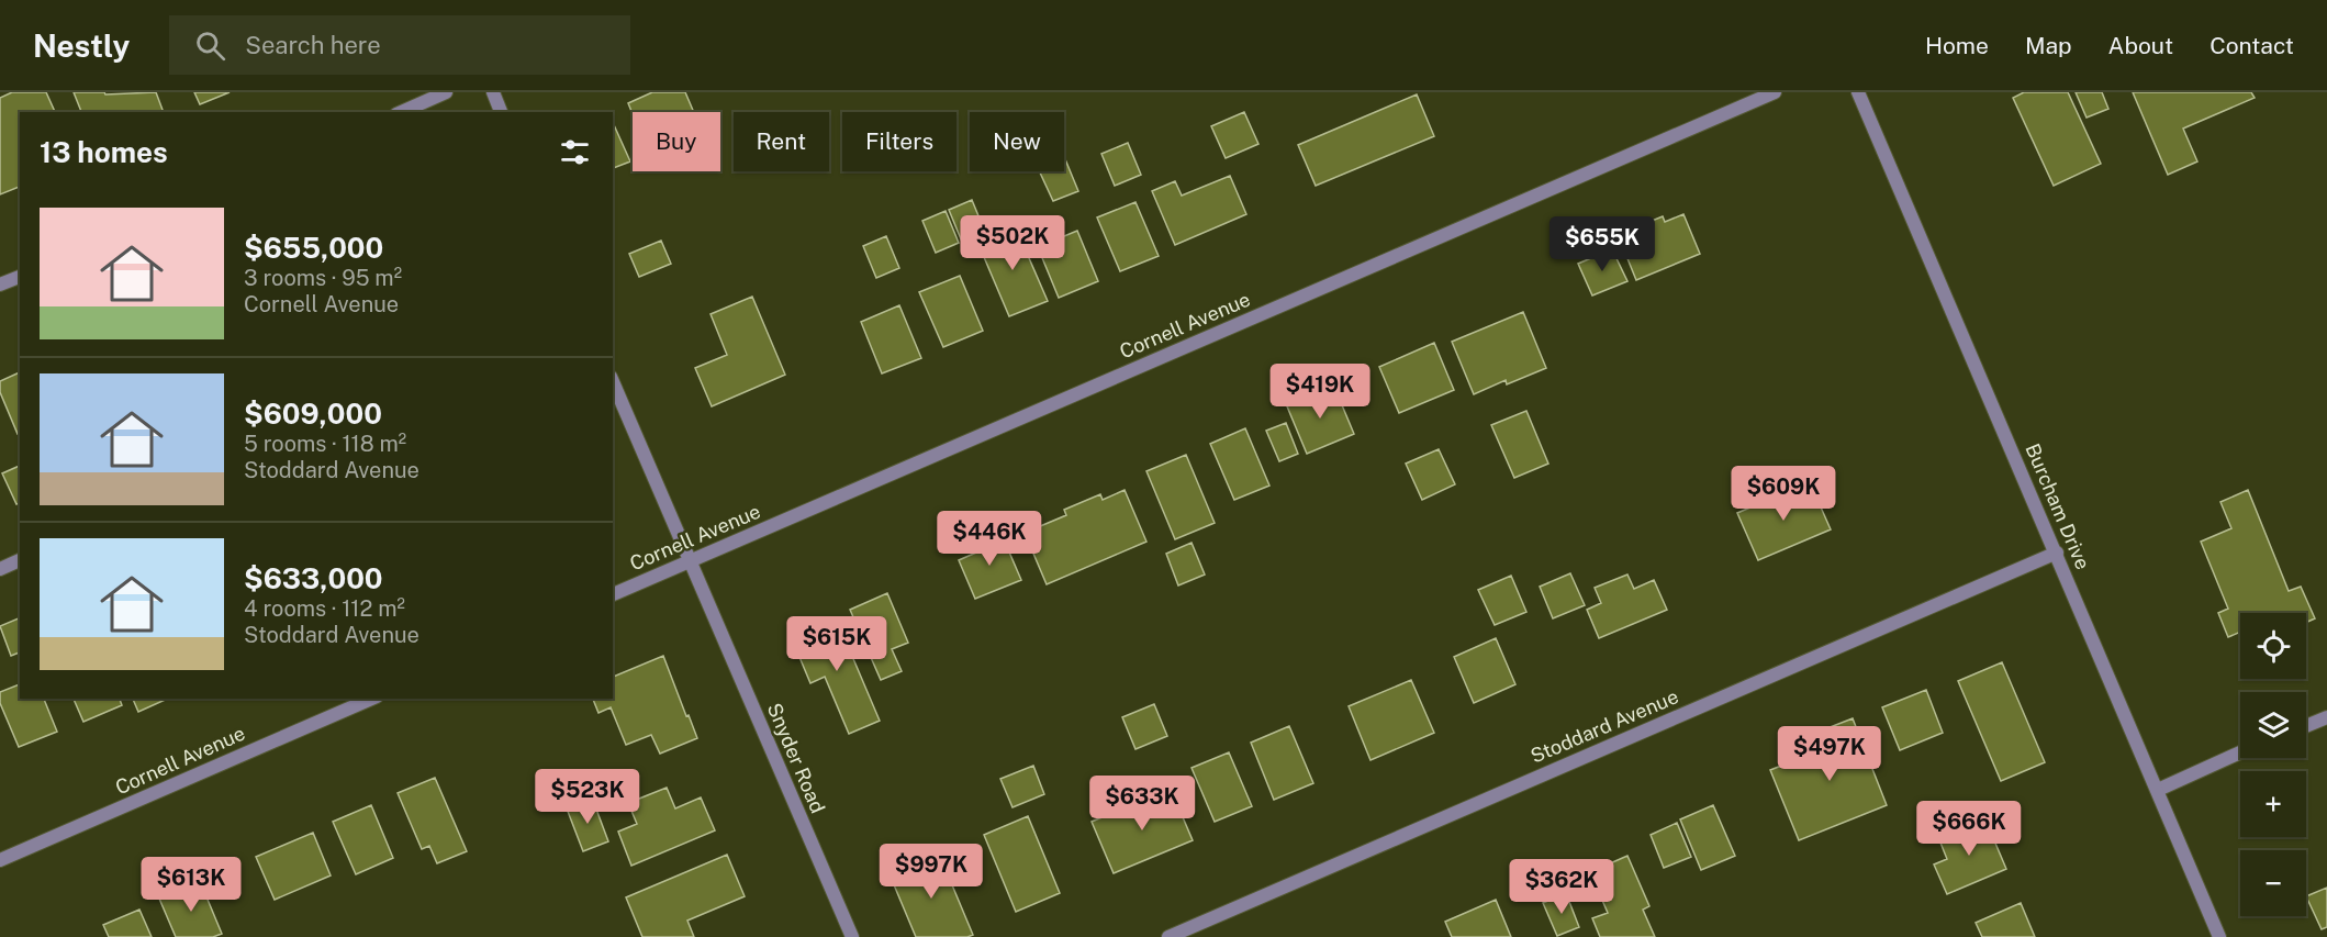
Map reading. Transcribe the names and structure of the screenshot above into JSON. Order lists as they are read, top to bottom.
{
  "streets": {
    "street": [
      "Cornell Avenue",
      "Burcham Drive",
      "Stoddard Avenue",
      "Snyder Road"
    ]
  },
  "crossings": [
    ["Cornell Avenue", "Snyder Road"],
    ["Burcham Drive", "Stoddard Avenue"]
  ],
  "page": {
    "header": "Nestly",
    "search": "Search here",
    "nav": [
      "Home",
      "Map",
      "About",
      "Contact"
    ],
    "chip": [
      "Buy",
      "Rent",
      "Filters",
      "New"
    ],
    "heading": "13 homes",
    "list": [
      {
        "name": "$655,000",
        "note": "3 rooms · 95 m² · Cornell Avenue"
      },
      {
        "name": "$609,000",
        "note": "5 rooms · 118 m² · Stoddard Avenue"
      },
      {
        "name": "$633,000",
        "note": "4 rooms · 112 m² · Stoddard Avenue"
      }
    ],
    "price": [
      "$502K",
      "$655K",
      "$419K",
      "$609K",
      "$446K",
      "$615K",
      "$497K",
      "$523K",
      "$633K",
      "$666K",
      "$997K",
      "$613K",
      "$362K"
    ],
    "map_buttons": ["+", "−"]
  }
}
